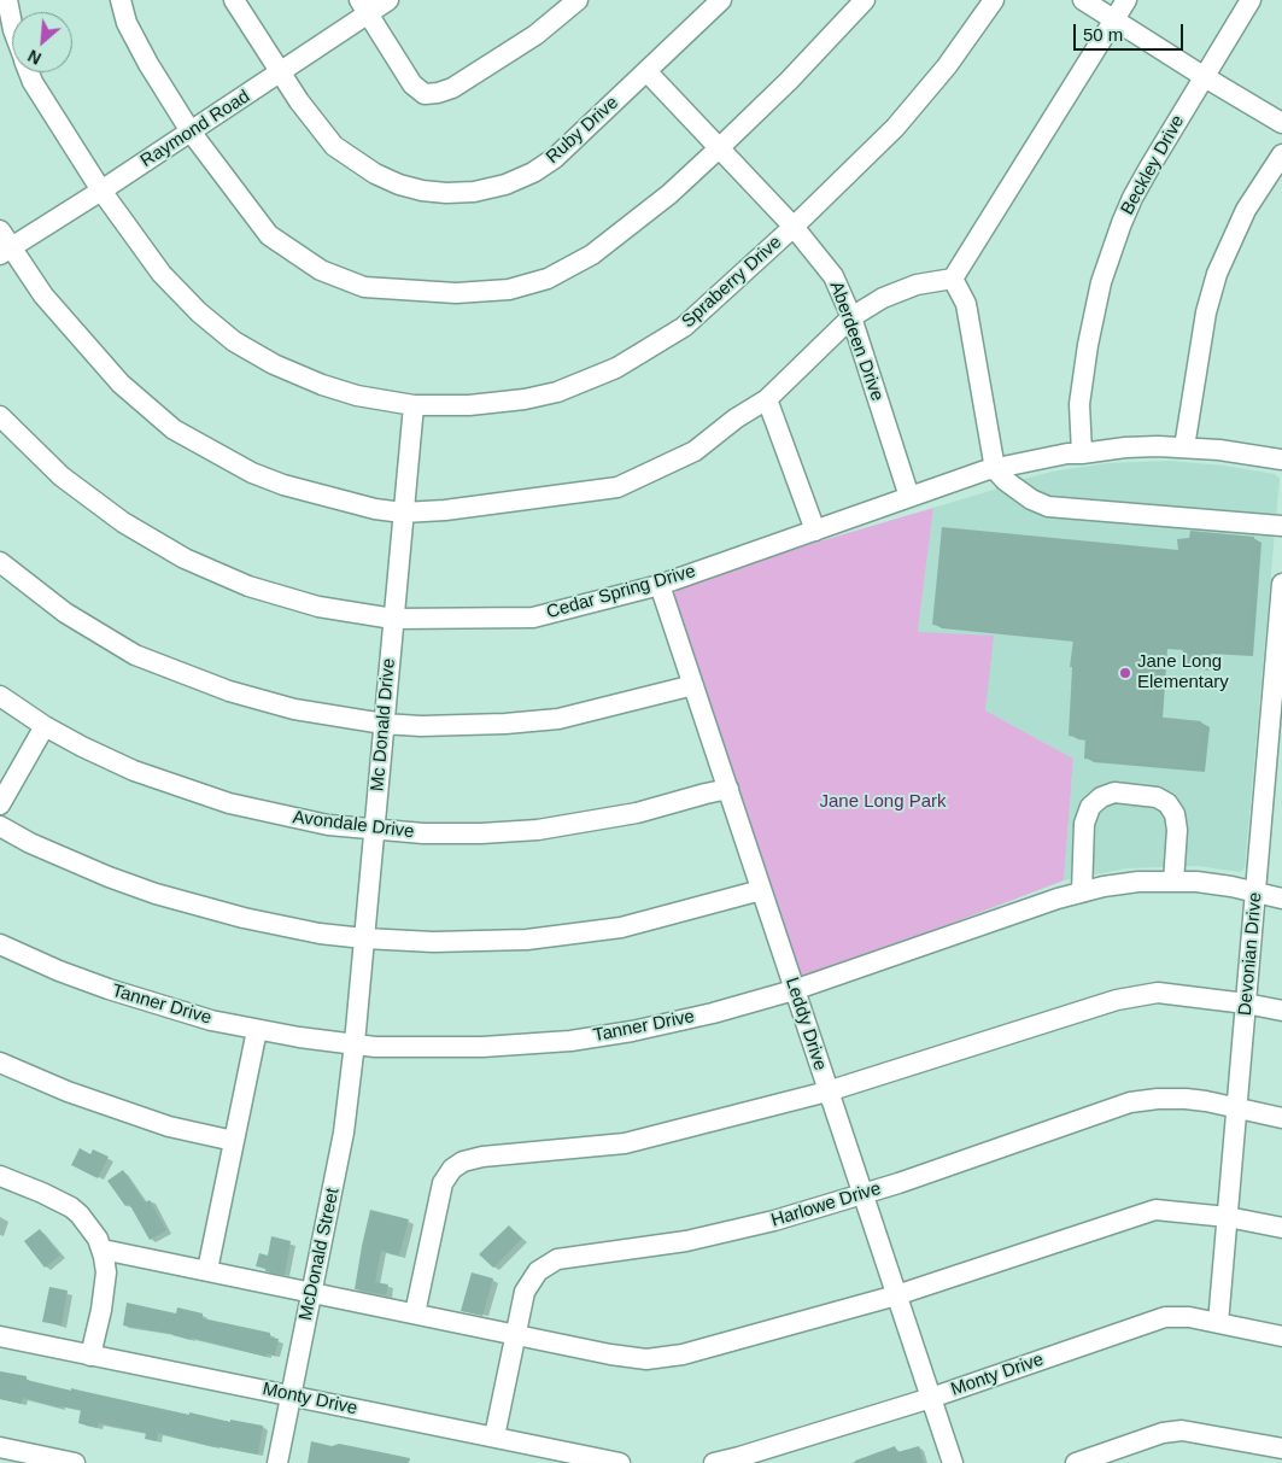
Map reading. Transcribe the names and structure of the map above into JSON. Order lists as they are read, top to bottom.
{
  "streets": {
    "street": [
      "Raymond Road",
      "Ruby Drive",
      "Beckley Drive",
      "Spraberry Drive",
      "Aberdeen Drive",
      "Cedar Spring Drive",
      "Mc Donald Drive",
      "Avondale Drive",
      "Devonian Drive",
      "Tanner Drive",
      "Leddy Drive",
      "Harlowe Drive",
      "McDonald Street",
      "Monty Drive"
    ]
  },
  "crossings": [
    ["Raymond Road", "Ruby Drive"],
    ["Raymond Road", "Spraberry Drive"],
    ["Ruby Drive", "Aberdeen Drive"],
    ["Beckley Drive", "Cedar Spring Drive"],
    ["Spraberry Drive", "Aberdeen Drive"],
    ["Spraberry Drive", "Mc Donald Drive"],
    ["Aberdeen Drive", "Cedar Spring Drive"],
    ["Cedar Spring Drive", "Mc Donald Drive"],
    ["Cedar Spring Drive", "Leddy Drive"],
    ["Mc Donald Drive", "Avondale Drive"],
    ["Mc Donald Drive", "Tanner Drive"],
    ["Mc Donald Drive", "McDonald Street"],
    ["Avondale Drive", "Leddy Drive"],
    ["Devonian Drive", "Tanner Drive"],
    ["Devonian Drive", "Harlowe Drive"],
    ["Devonian Drive", "Monty Drive"],
    ["Tanner Drive", "Leddy Drive"],
    ["Tanner Drive", "McDonald Street"],
    ["Leddy Drive", "Harlowe Drive"],
    ["Leddy Drive", "Monty Drive"],
    ["Harlowe Drive", "Monty Drive"],
    ["McDonald Street", "Monty Drive"]
  ],
  "parks": ["Jane Long Park"],
  "places": ["Jane Long Elementary"],
  "scale_bar": "50 m",
  "north": "bottom left"
}
